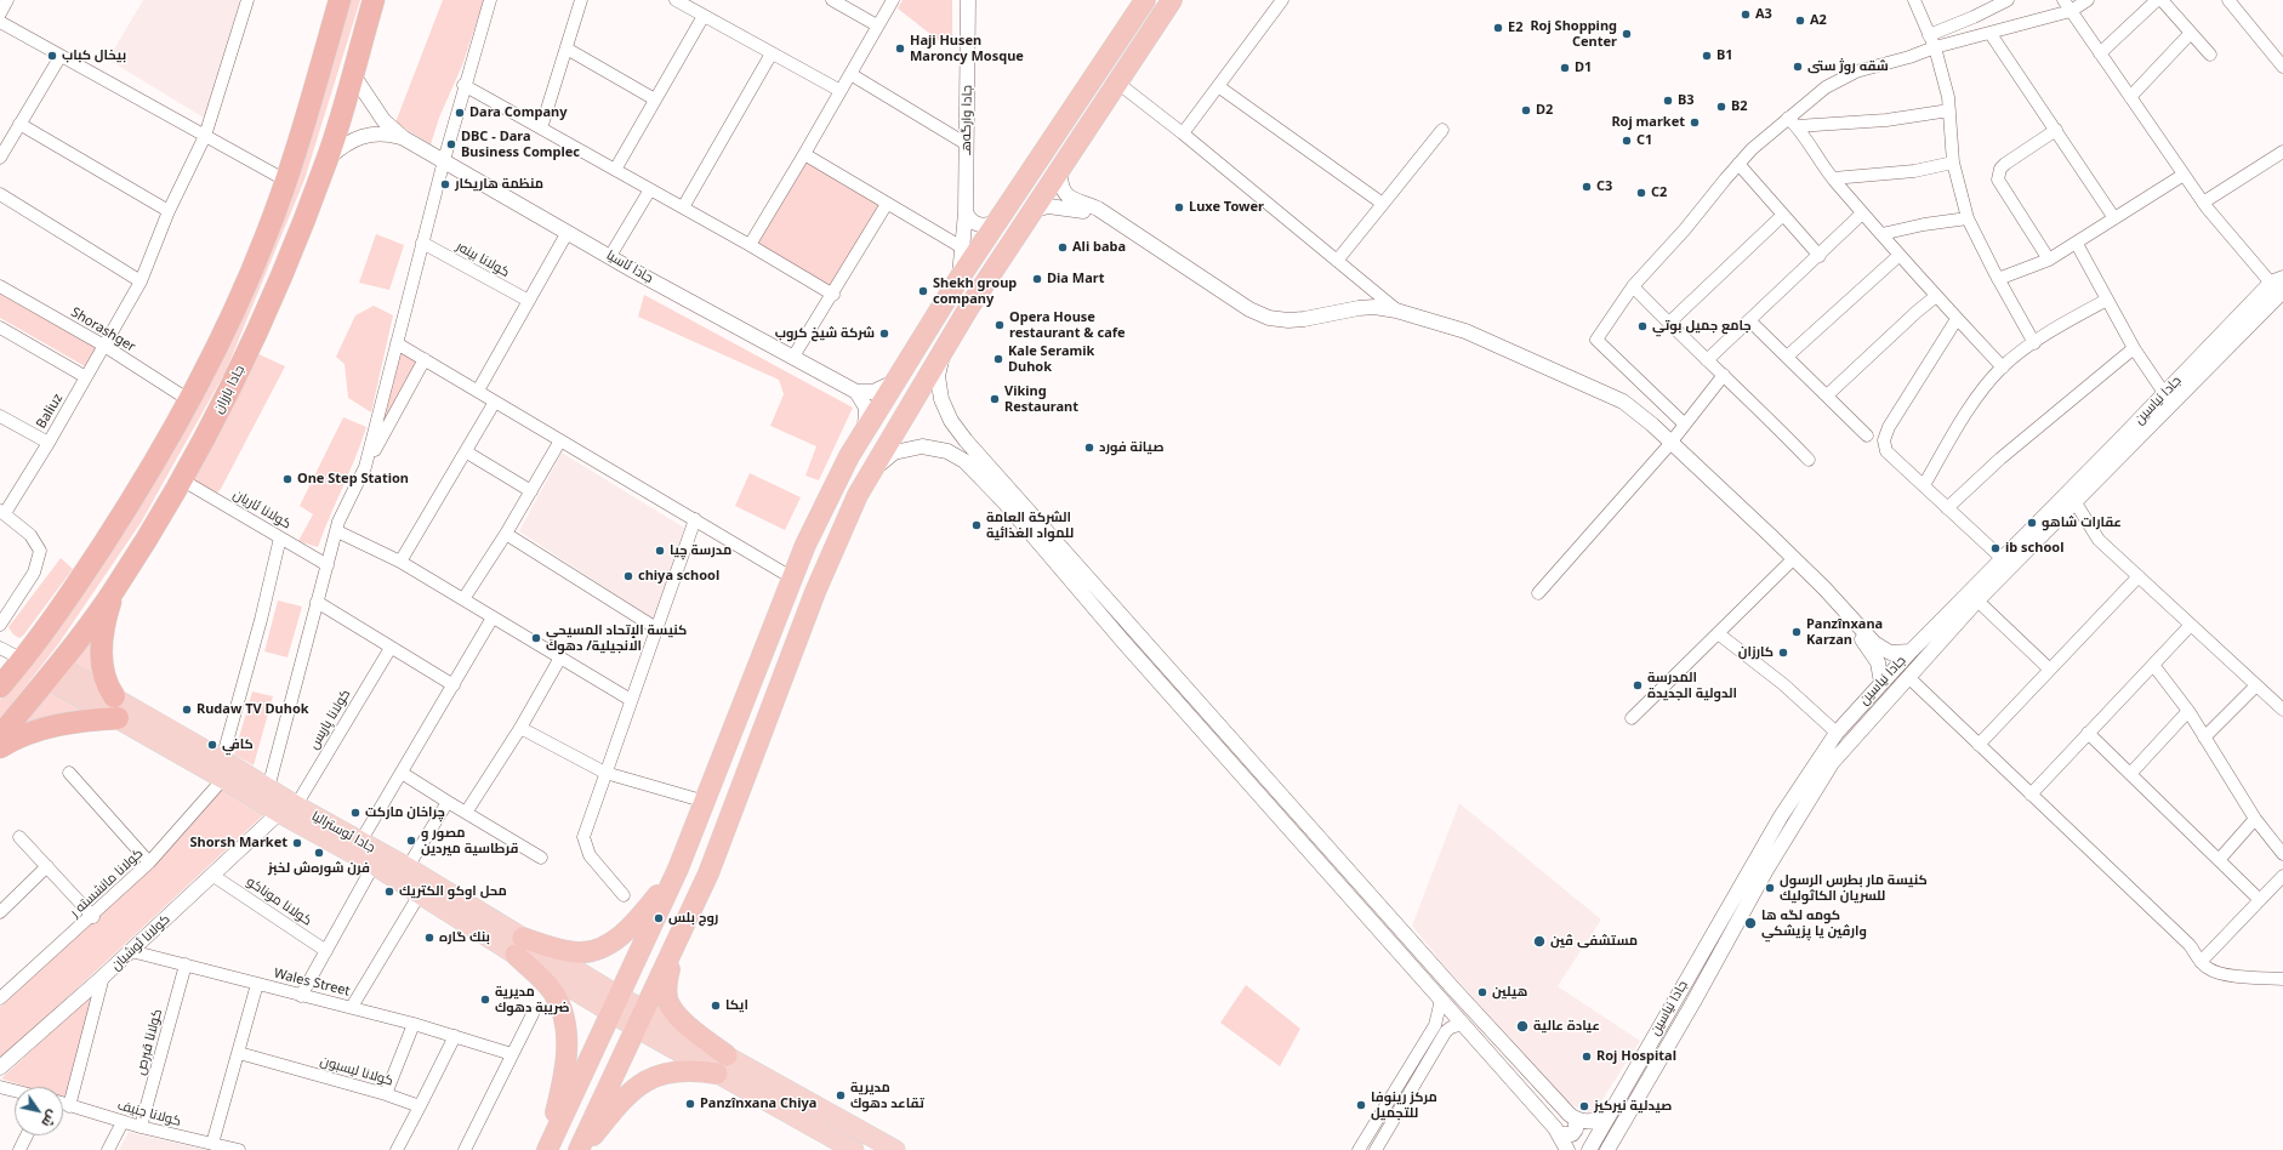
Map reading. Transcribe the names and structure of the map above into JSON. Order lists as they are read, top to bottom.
{
  "streets": {
    "highway": ["جادا بارزان"],
    "main road": ["جادا ئوسترالیا"],
    "street": [
      "جادا وارگه‌هـ",
      "كولانا بینه‌ر",
      "جادا ئاسيا",
      "Shorashger",
      "جادا نیاسین",
      "Baliuz",
      "كولانا ئاريان",
      "كولانا پاریس",
      "كولانا مانشسته ر",
      "كولانا موناكو",
      "كولانا ئوشيان",
      "Wales Street",
      "كولانا قبرص",
      "كولانا ليسبون",
      "كولانا جنيف"
    ]
  },
  "crossings": [
    ["Shorashger", "Baliuz"],
    ["جادا بارزان", "كولانا ئاريان"],
    ["كولانا پاریس", "جادا ئوسترالیا"],
    ["كولانا پاریس", "كولانا ئوشيان"],
    ["جادا ئوسترالیا", "كولانا مانشسته ر"],
    ["جادا ئوسترالیا", "كولانا ئوشيان"],
    ["كولانا موناكو", "كولانا ئوشيان"],
    ["كولانا ئوشيان", "Wales Street"],
    ["Wales Street", "كولانا قبرص"],
    ["كولانا قبرص", "كولانا جنيف"]
  ],
  "places": [
    "A3",
    "A2",
    "E2",
    "Roj Shopping Center",
    "Haji Husen Maroncy Mosque",
    "بيخال كباب",
    "B1",
    "شقه روژ ستى",
    "D1",
    "B3",
    "B2",
    "D2",
    "Dara Company",
    "Roj market",
    "C1",
    "DBC - Dara Business Complec",
    "منظمة هاريكار",
    "C3",
    "C2",
    "Luxe Tower",
    "Ali baba",
    "Dia Mart",
    "Shekh group company",
    "Opera House restaurant & cafe",
    "جامع جميل بوتي",
    "شركة شيخ كروب",
    "Kale Seramik Duhok",
    "Viking Restaurant",
    "صيانة فورد",
    "One Step Station",
    "عقارات شاهو",
    "الشركة العامة للمواد الغذائية",
    "ib school",
    "مدرسة چيا",
    "chiya school",
    "Panzînxana Karzan",
    "كنيسة الإتحاد المسيحي الانجيلية/ دهوك",
    "كارزان",
    "المدرسة الدولية الجديدة",
    "Rudaw TV Duhok",
    "كافي",
    "چراخان ماركت",
    "مصور و قرطاسية ميردين",
    "Shorsh Market",
    "فرن شوره‌ش لخبز",
    "كنيسة مار بطرس الرسول للسريان الكاثوليك",
    "محل اوكو الكتريك",
    "روج بلس",
    "كومه لگه ها وارڤين يا پزيشكي",
    "بنك گاره",
    "مستشفى ڤين",
    "هيلين",
    "مديرية ضريبة دهوك",
    "ايكا",
    "عيادة عالية",
    "Roj Hospital",
    "مديرية تقاعد دهوك",
    "Panzînxana Chiya",
    "مركز رينوفا للتجميل",
    "صيدلية نيركيز"
  ],
  "north": "bottom right"
}
